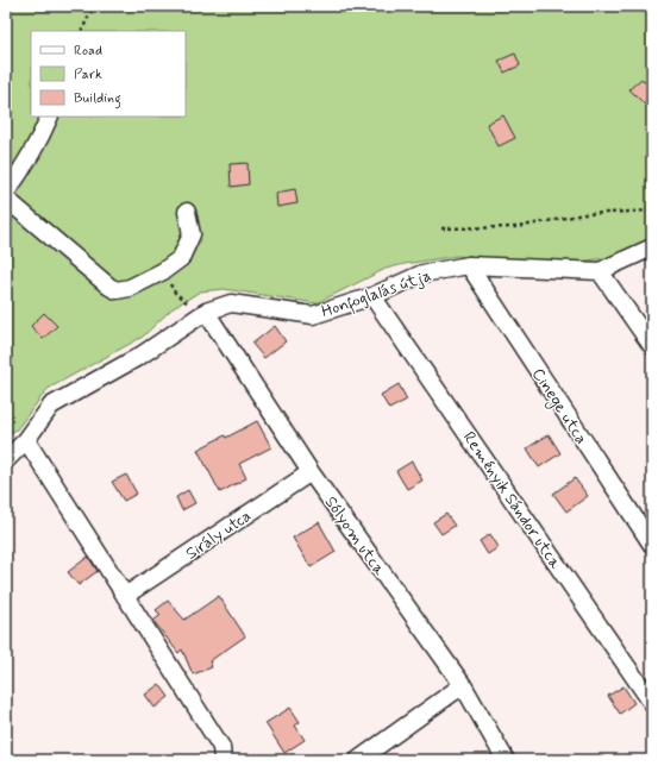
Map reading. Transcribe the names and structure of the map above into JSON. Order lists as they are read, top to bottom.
{
  "streets": {
    "street": [
      "Honfoglalás útja",
      "Cinege utca",
      "Reményik Sándor utca",
      "Sirály utca",
      "Sólyom utca"
    ]
  },
  "crossings": [
    ["Honfoglalás útja", "Cinege utca"],
    ["Honfoglalás útja", "Reményik Sándor utca"],
    ["Honfoglalás útja", "Sólyom utca"],
    ["Sirály utca", "Sólyom utca"]
  ],
  "legend": ["Road", "Park", "Building"]
}
